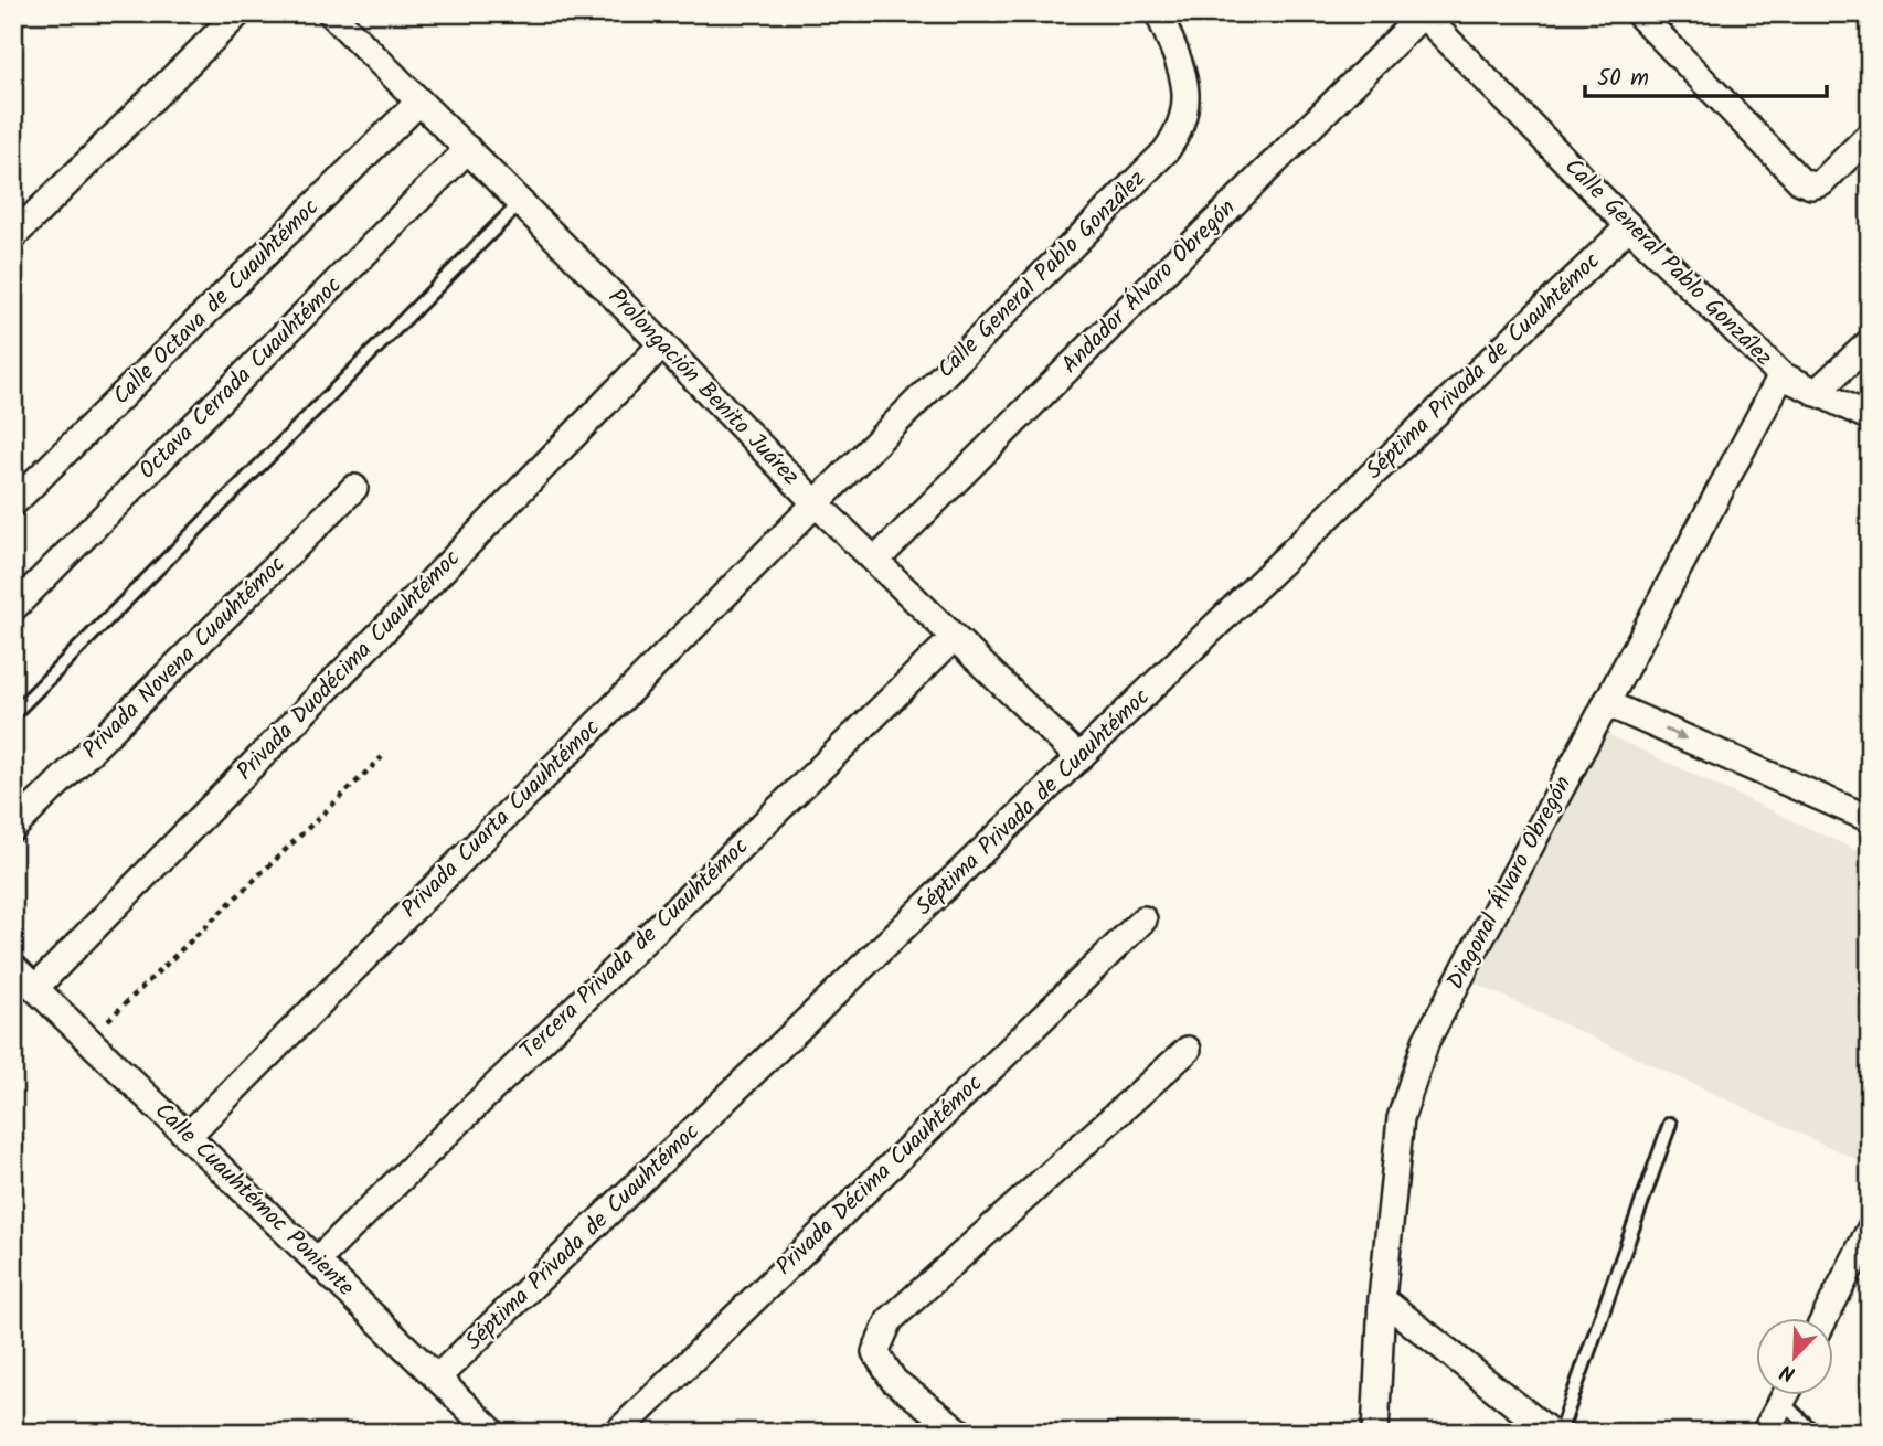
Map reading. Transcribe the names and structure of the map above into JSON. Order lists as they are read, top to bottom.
{
  "streets": {
    "street": [
      "Calle General Pablo González",
      "Andador Álvaro Obregón",
      "Calle Octava de Cuauhtémoc",
      "Séptima Privada de Cuauhtémoc",
      "Octava Cerrada Cuauhtémoc",
      "Prolongación Benito Juárez",
      "Privada Novena Cuauhtémoc",
      "Privada Duodécima Cuauhtémoc",
      "Privada Cuarta Cuauhtémoc",
      "Diagonal Álvaro Obregón",
      "Tercera Privada de Cuauhtémoc",
      "Privada Décima Cuauhtémoc",
      "Calle Cuauhtémoc Poniente"
    ]
  },
  "crossings": [
    ["Calle General Pablo González", "Andador Álvaro Obregón"],
    ["Calle General Pablo González", "Séptima Privada de Cuauhtémoc"],
    ["Calle General Pablo González", "Prolongación Benito Juárez"],
    ["Calle General Pablo González", "Privada Cuarta Cuauhtémoc"],
    ["Calle General Pablo González", "Diagonal Álvaro Obregón"],
    ["Andador Álvaro Obregón", "Prolongación Benito Juárez"],
    ["Calle Octava de Cuauhtémoc", "Prolongación Benito Juárez"],
    ["Séptima Privada de Cuauhtémoc", "Prolongación Benito Juárez"],
    ["Séptima Privada de Cuauhtémoc", "Calle Cuauhtémoc Poniente"],
    ["Octava Cerrada Cuauhtémoc", "Prolongación Benito Juárez"],
    ["Prolongación Benito Juárez", "Privada Duodécima Cuauhtémoc"],
    ["Prolongación Benito Juárez", "Privada Cuarta Cuauhtémoc"],
    ["Prolongación Benito Juárez", "Tercera Privada de Cuauhtémoc"],
    ["Privada Duodécima Cuauhtémoc", "Calle Cuauhtémoc Poniente"],
    ["Privada Cuarta Cuauhtémoc", "Calle Cuauhtémoc Poniente"],
    ["Tercera Privada de Cuauhtémoc", "Calle Cuauhtémoc Poniente"]
  ],
  "scale_bar": "50 m",
  "north": "bottom left"
}
